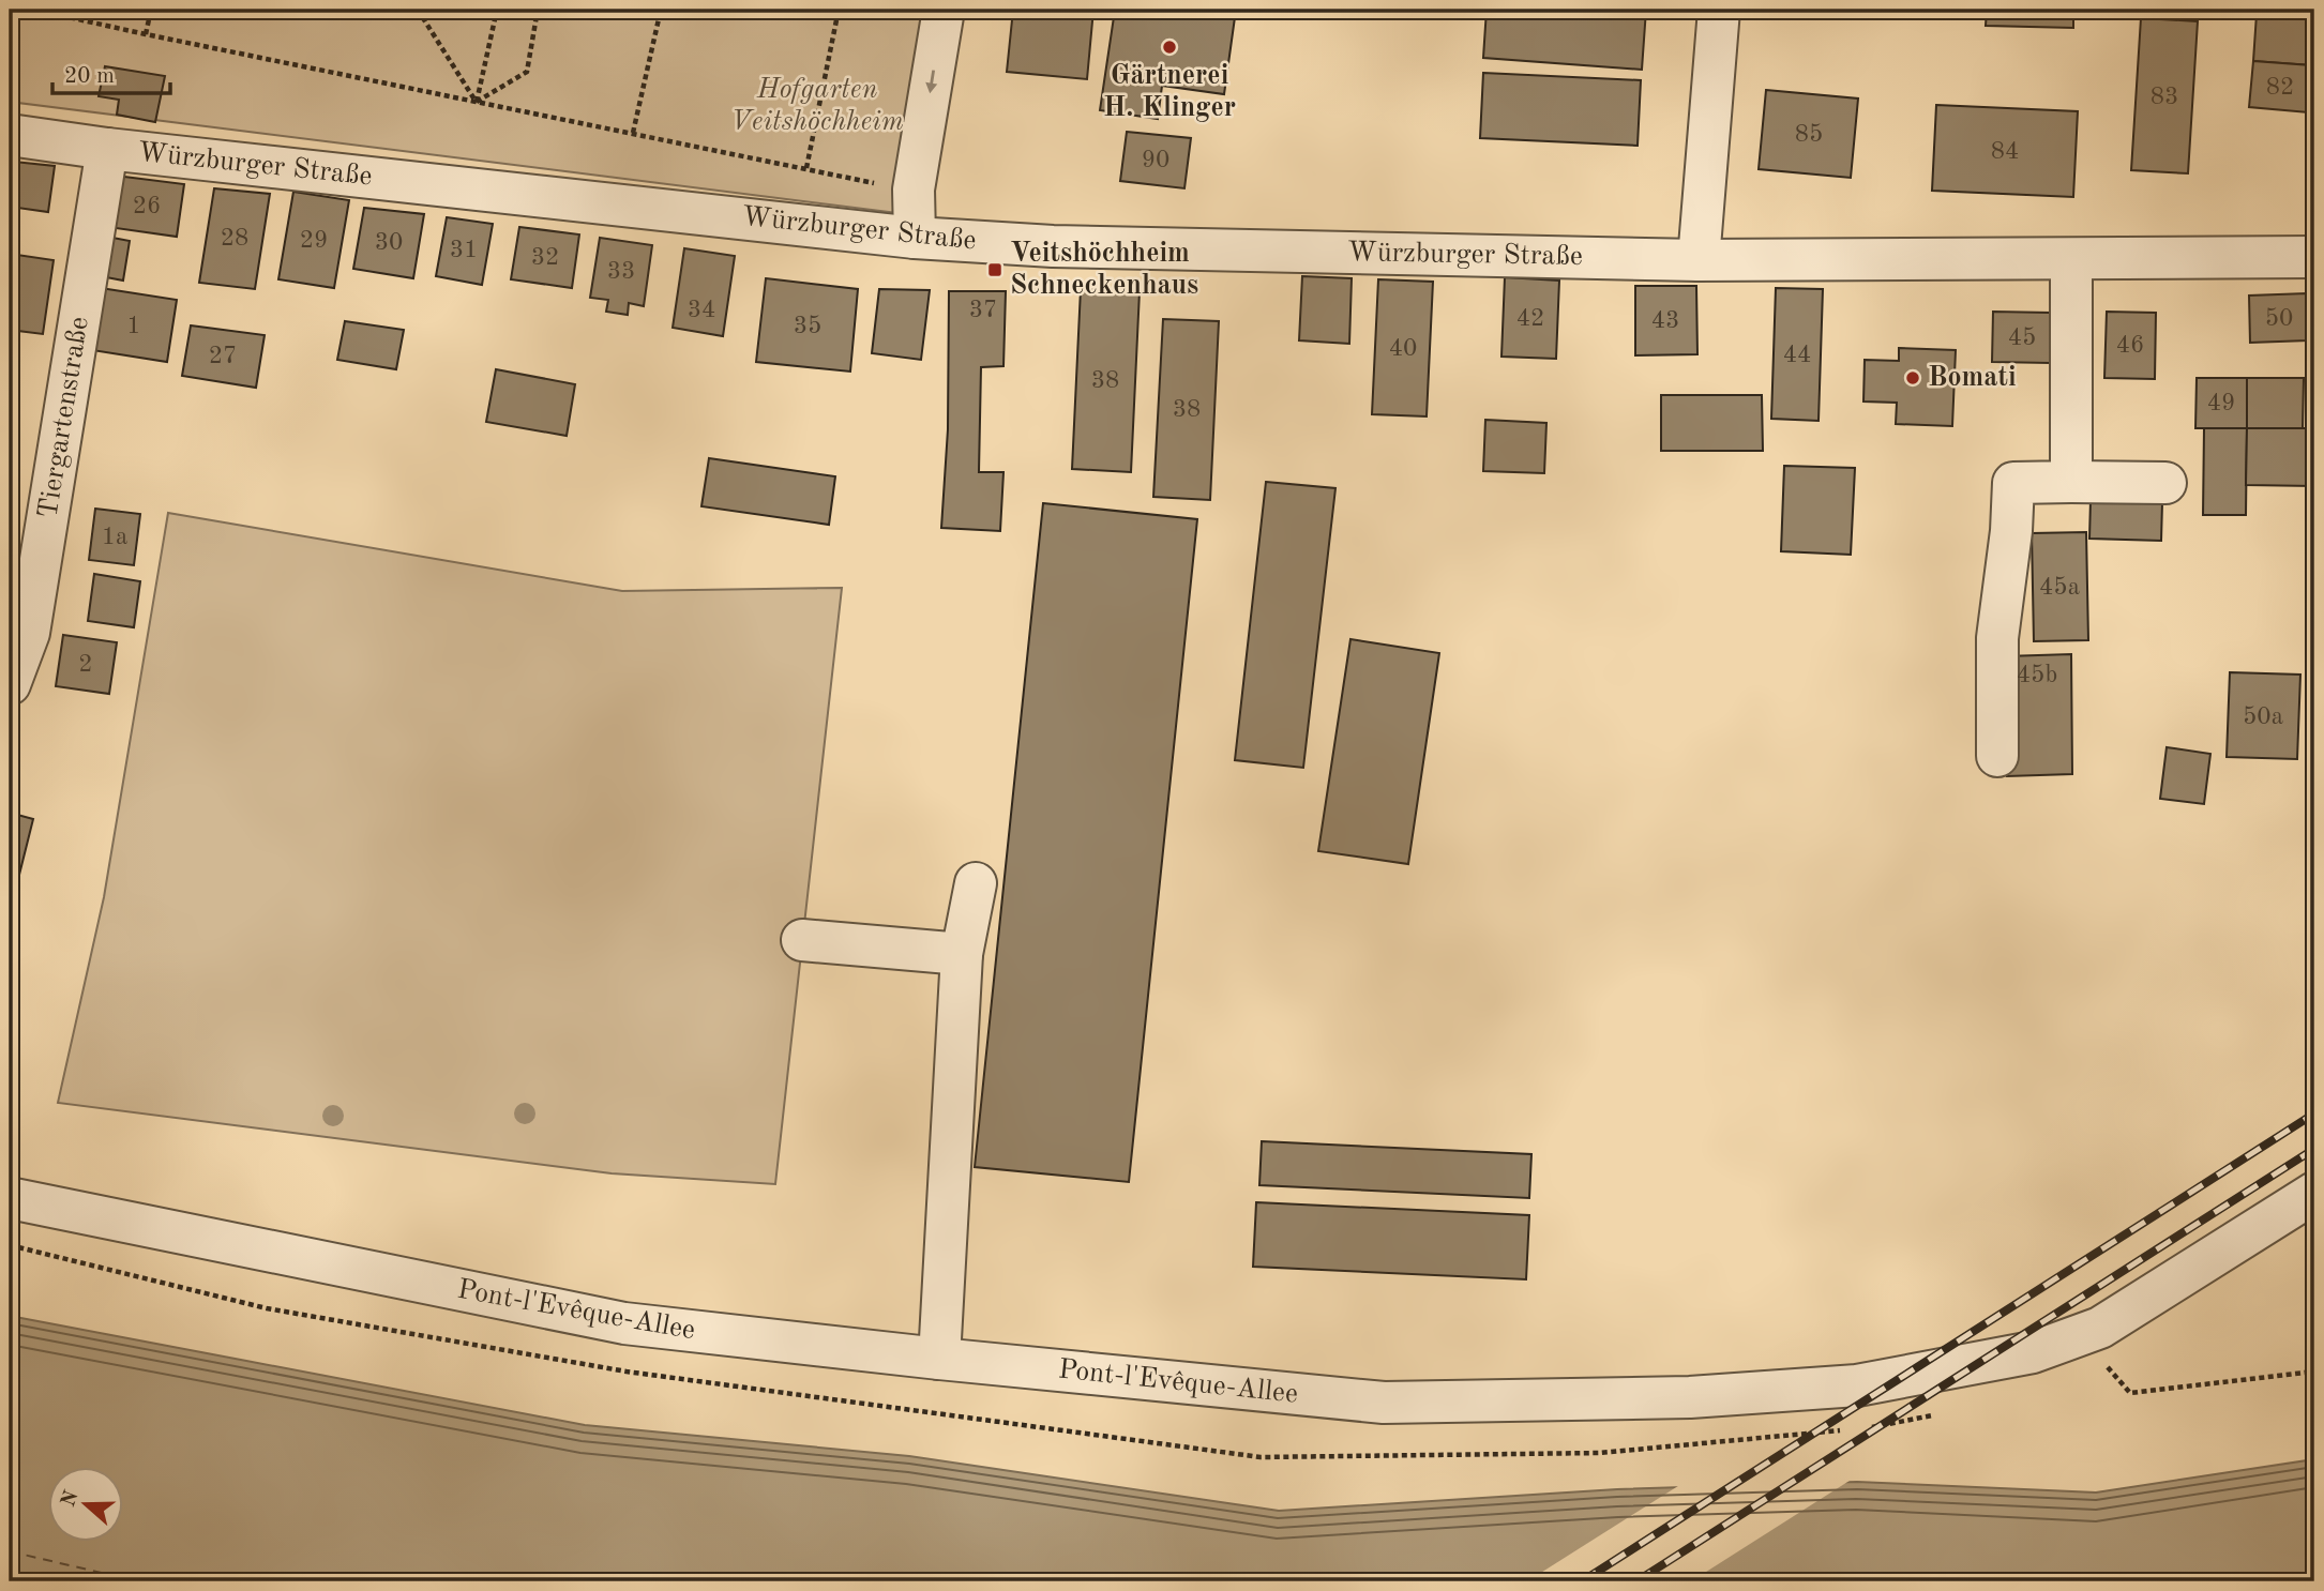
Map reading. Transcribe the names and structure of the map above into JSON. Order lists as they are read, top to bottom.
{
  "streets": {
    "street": ["Würzburger Straße", "Tiergartenstraße", "Pont-l'Evêque-Allee"]
  },
  "crossings": [
    ["Würzburger Straße", "Tiergartenstraße"]
  ],
  "parks": ["Hofgarten Veitshöchheim"],
  "places": {
    "other": ["Gärtnerei H. Klinger", "Bomati"],
    "transit": ["Veitshöchheim Schneckenhaus"]
  },
  "house_numbers": [
    "82",
    "83",
    "85",
    "84",
    "90",
    "26",
    "28",
    "29",
    "30",
    "31",
    "32",
    "33",
    "34",
    "37",
    "42",
    "50",
    "43",
    "1",
    "35",
    "45",
    "46",
    "40",
    "44",
    "27",
    "38",
    "49",
    "38",
    "1a",
    "45a",
    "2",
    "45b",
    "50a"
  ],
  "scale_bar": "20 m",
  "north": "left"
}
